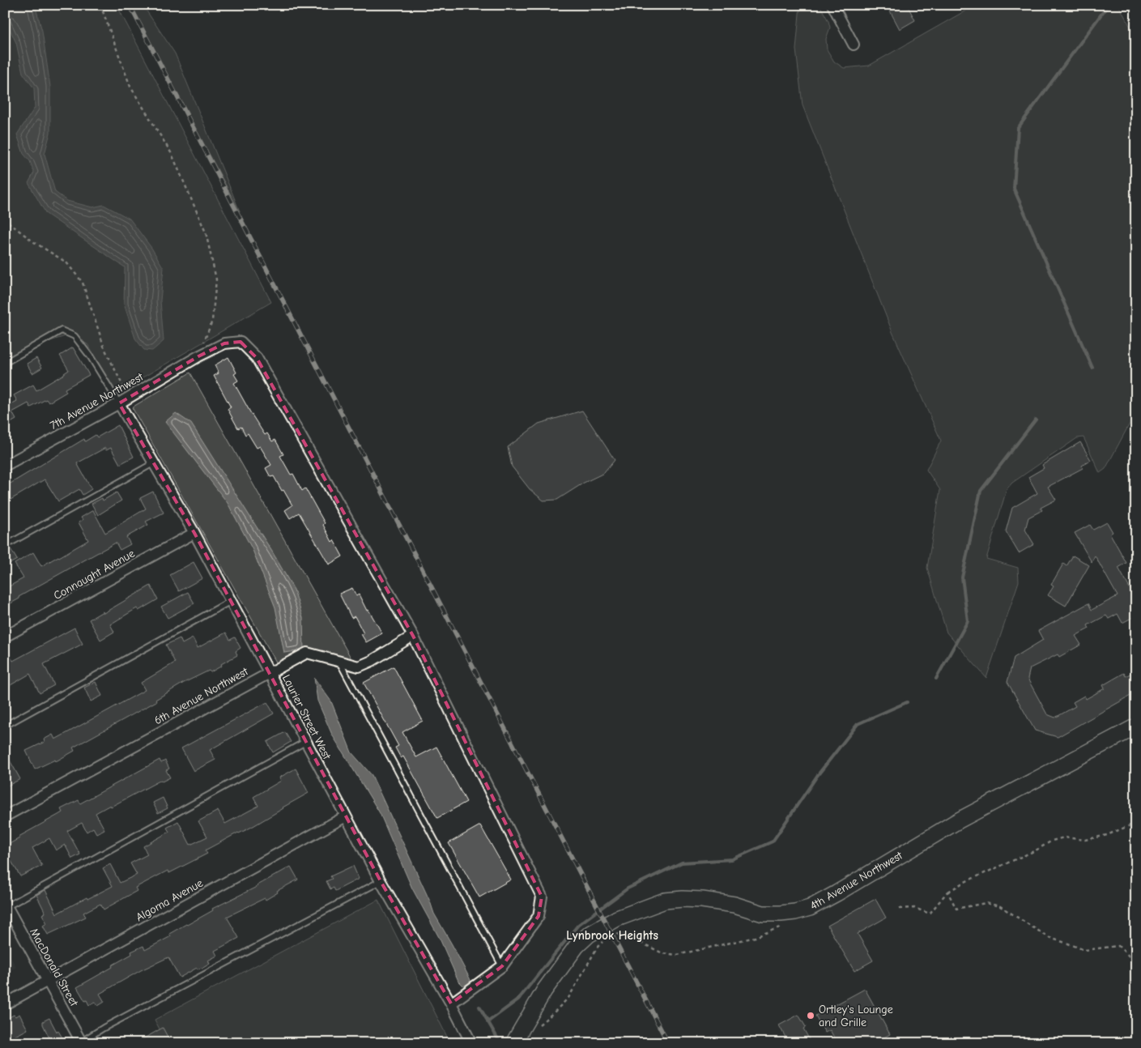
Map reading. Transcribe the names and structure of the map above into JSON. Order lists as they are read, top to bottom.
{
  "streets": {
    "street": [
      "7th Avenue Northwest",
      "Connaught Avenue",
      "6th Avenue Northwest",
      "Laurier Street West",
      "4th Avenue Northwest",
      "Algoma Avenue",
      "MacDonald Street"
    ]
  },
  "crossings": [
    ["7th Avenue Northwest", "6th Avenue Northwest"],
    ["7th Avenue Northwest", "Laurier Street West"],
    ["Connaught Avenue", "Laurier Street West"],
    ["6th Avenue Northwest", "Laurier Street West"],
    ["Laurier Street West", "Algoma Avenue"],
    ["Algoma Avenue", "MacDonald Street"]
  ],
  "districts": ["Lynbrook Heights"],
  "places": ["Ortley's Lounge and Grille"]
}
